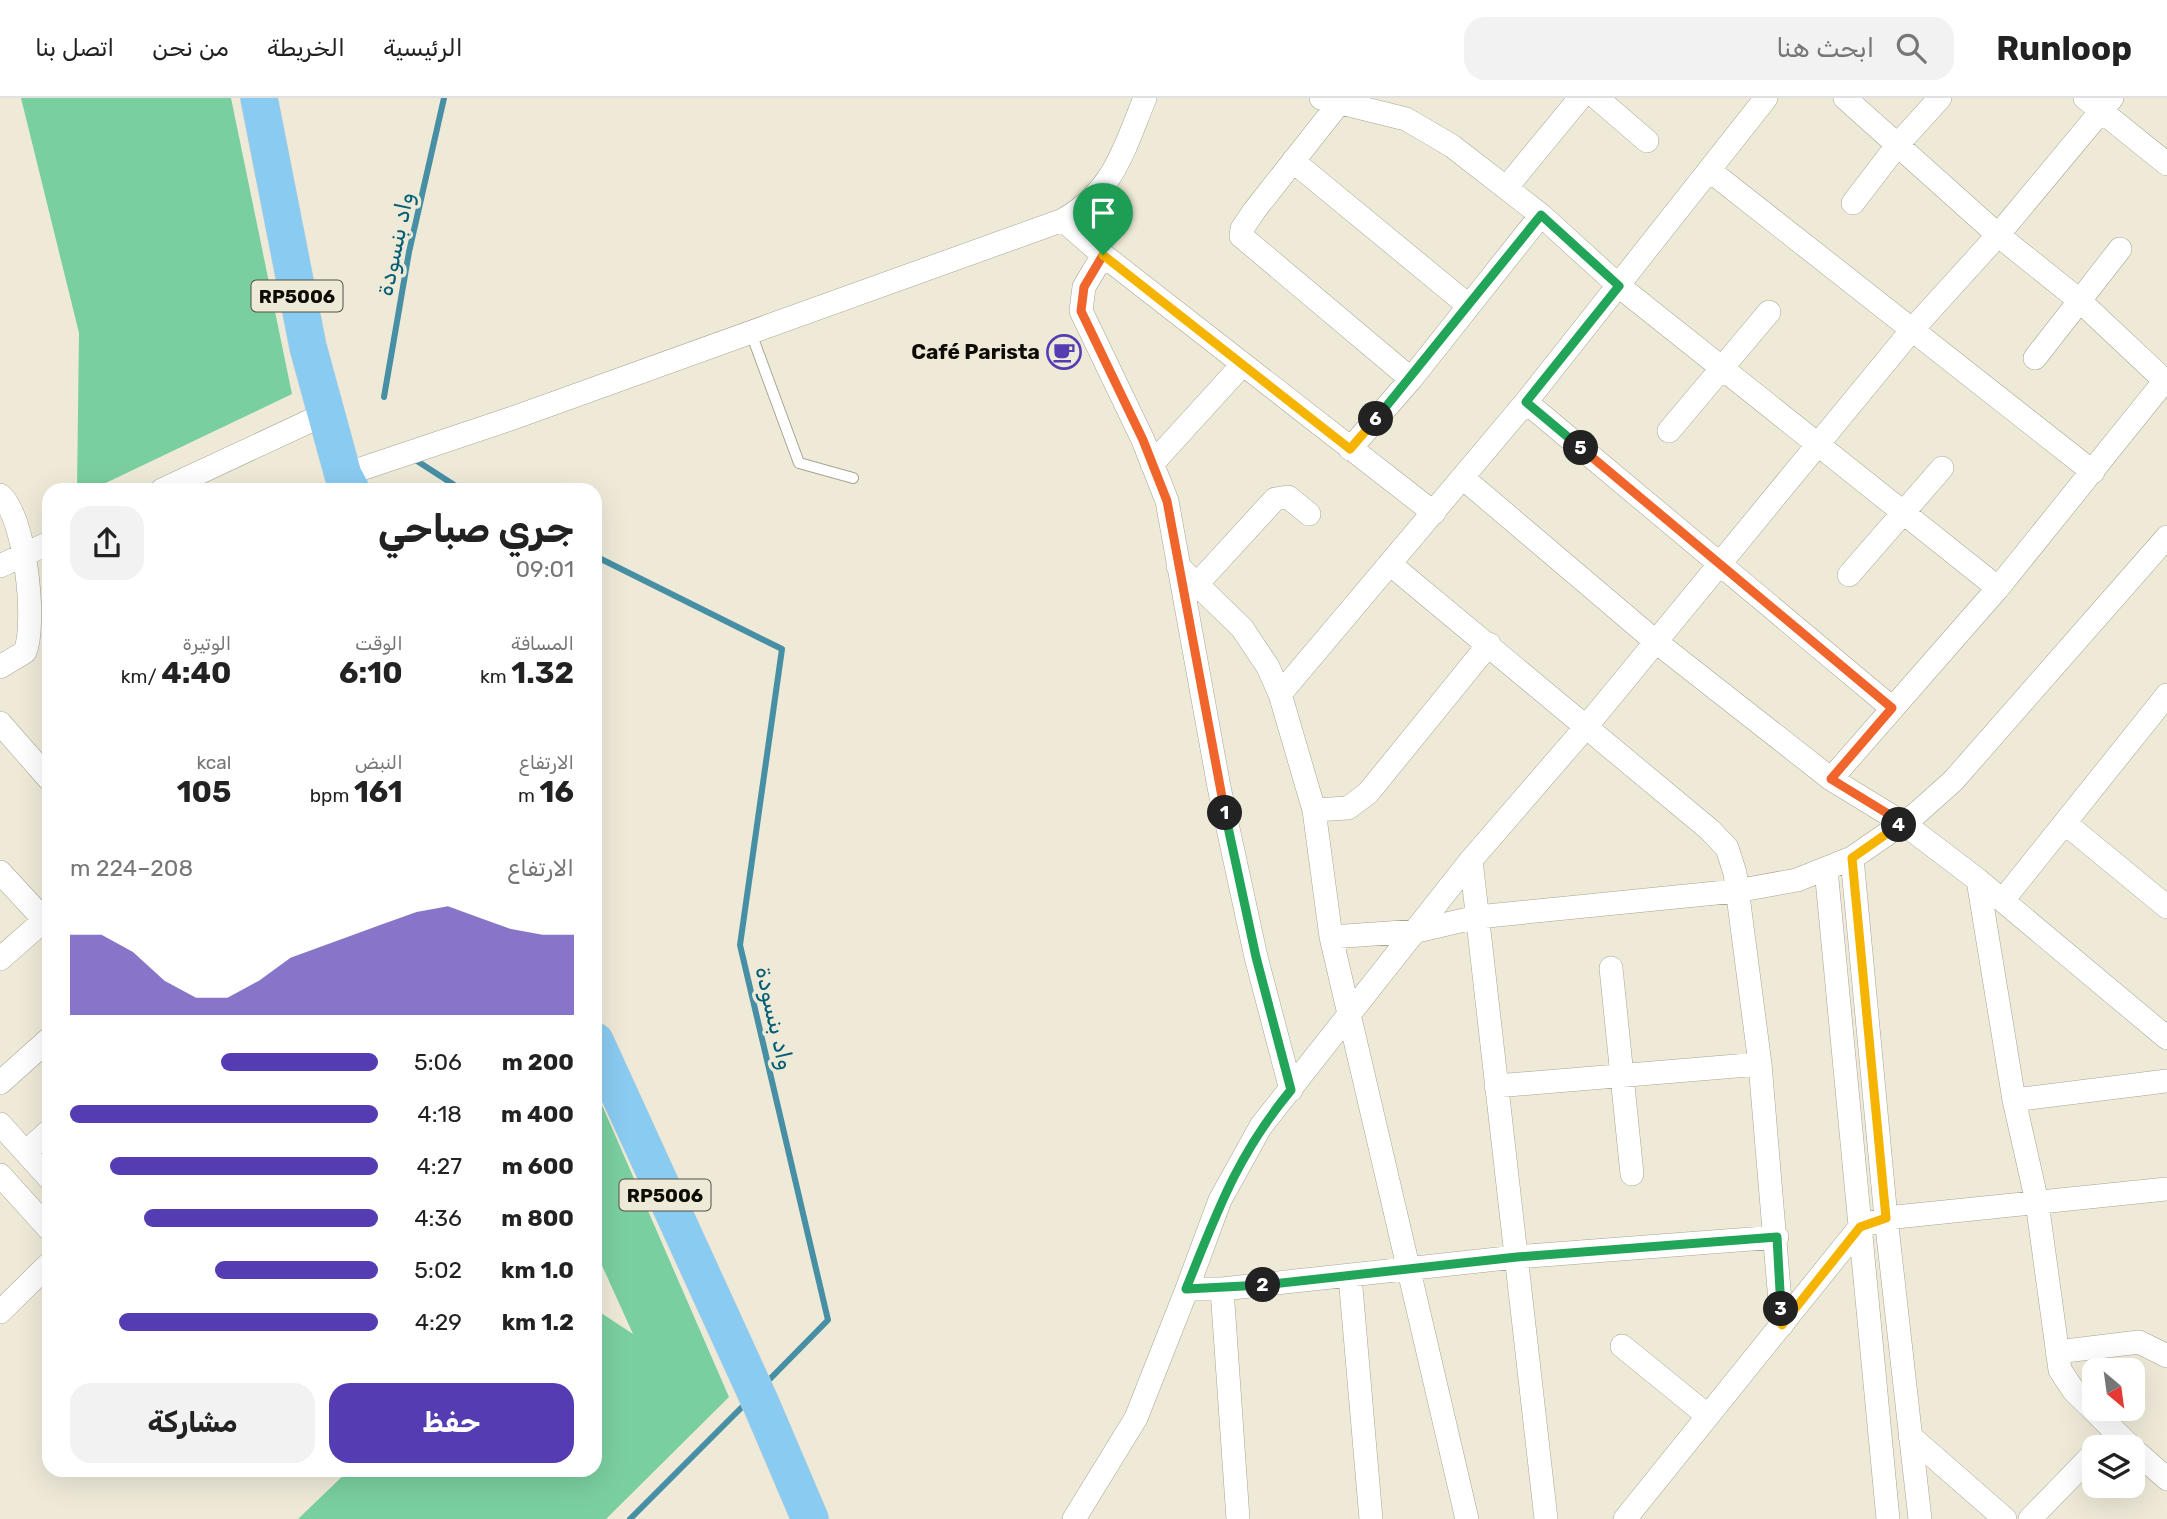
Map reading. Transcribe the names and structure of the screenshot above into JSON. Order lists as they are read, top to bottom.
{
  "streets": {
    "main road": ["RP5006"]
  },
  "water": ["واد بنسودة"],
  "places": {
    "cafe": ["Café Parista"]
  },
  "north": "bottom right",
  "page": {
    "header": "Runloop",
    "search": "ابحث هنا",
    "nav": [
      "الرئيسية",
      "الخريطة",
      "من نحن",
      "اتصل بنا"
    ],
    "pins": [
      "6",
      "5",
      "1",
      "4",
      "2",
      "3"
    ],
    "heading": ["جري صباحي", "09:01"],
    "stats": [
      ["المسافة", "1.32 km"],
      ["الوقت", "6:10"],
      ["الوتيرة", "4:40 /km"],
      ["الارتفاع", "16 m"],
      ["النبض", "161 bpm"],
      ["kcal", "105"]
    ],
    "chart": ["الارتفاع", "208–224 m"],
    "list": [
      {
        "name": "200 m",
        "note": "5:06"
      },
      {
        "name": "400 m",
        "note": "4:18"
      },
      {
        "name": "600 m",
        "note": "4:27"
      },
      {
        "name": "800 m",
        "note": "4:36"
      },
      {
        "name": "1.0 km",
        "note": "5:02"
      },
      {
        "name": "1.2 km",
        "note": "4:29"
      }
    ],
    "buttons": ["حفظ", "مشاركة"]
  }
}
